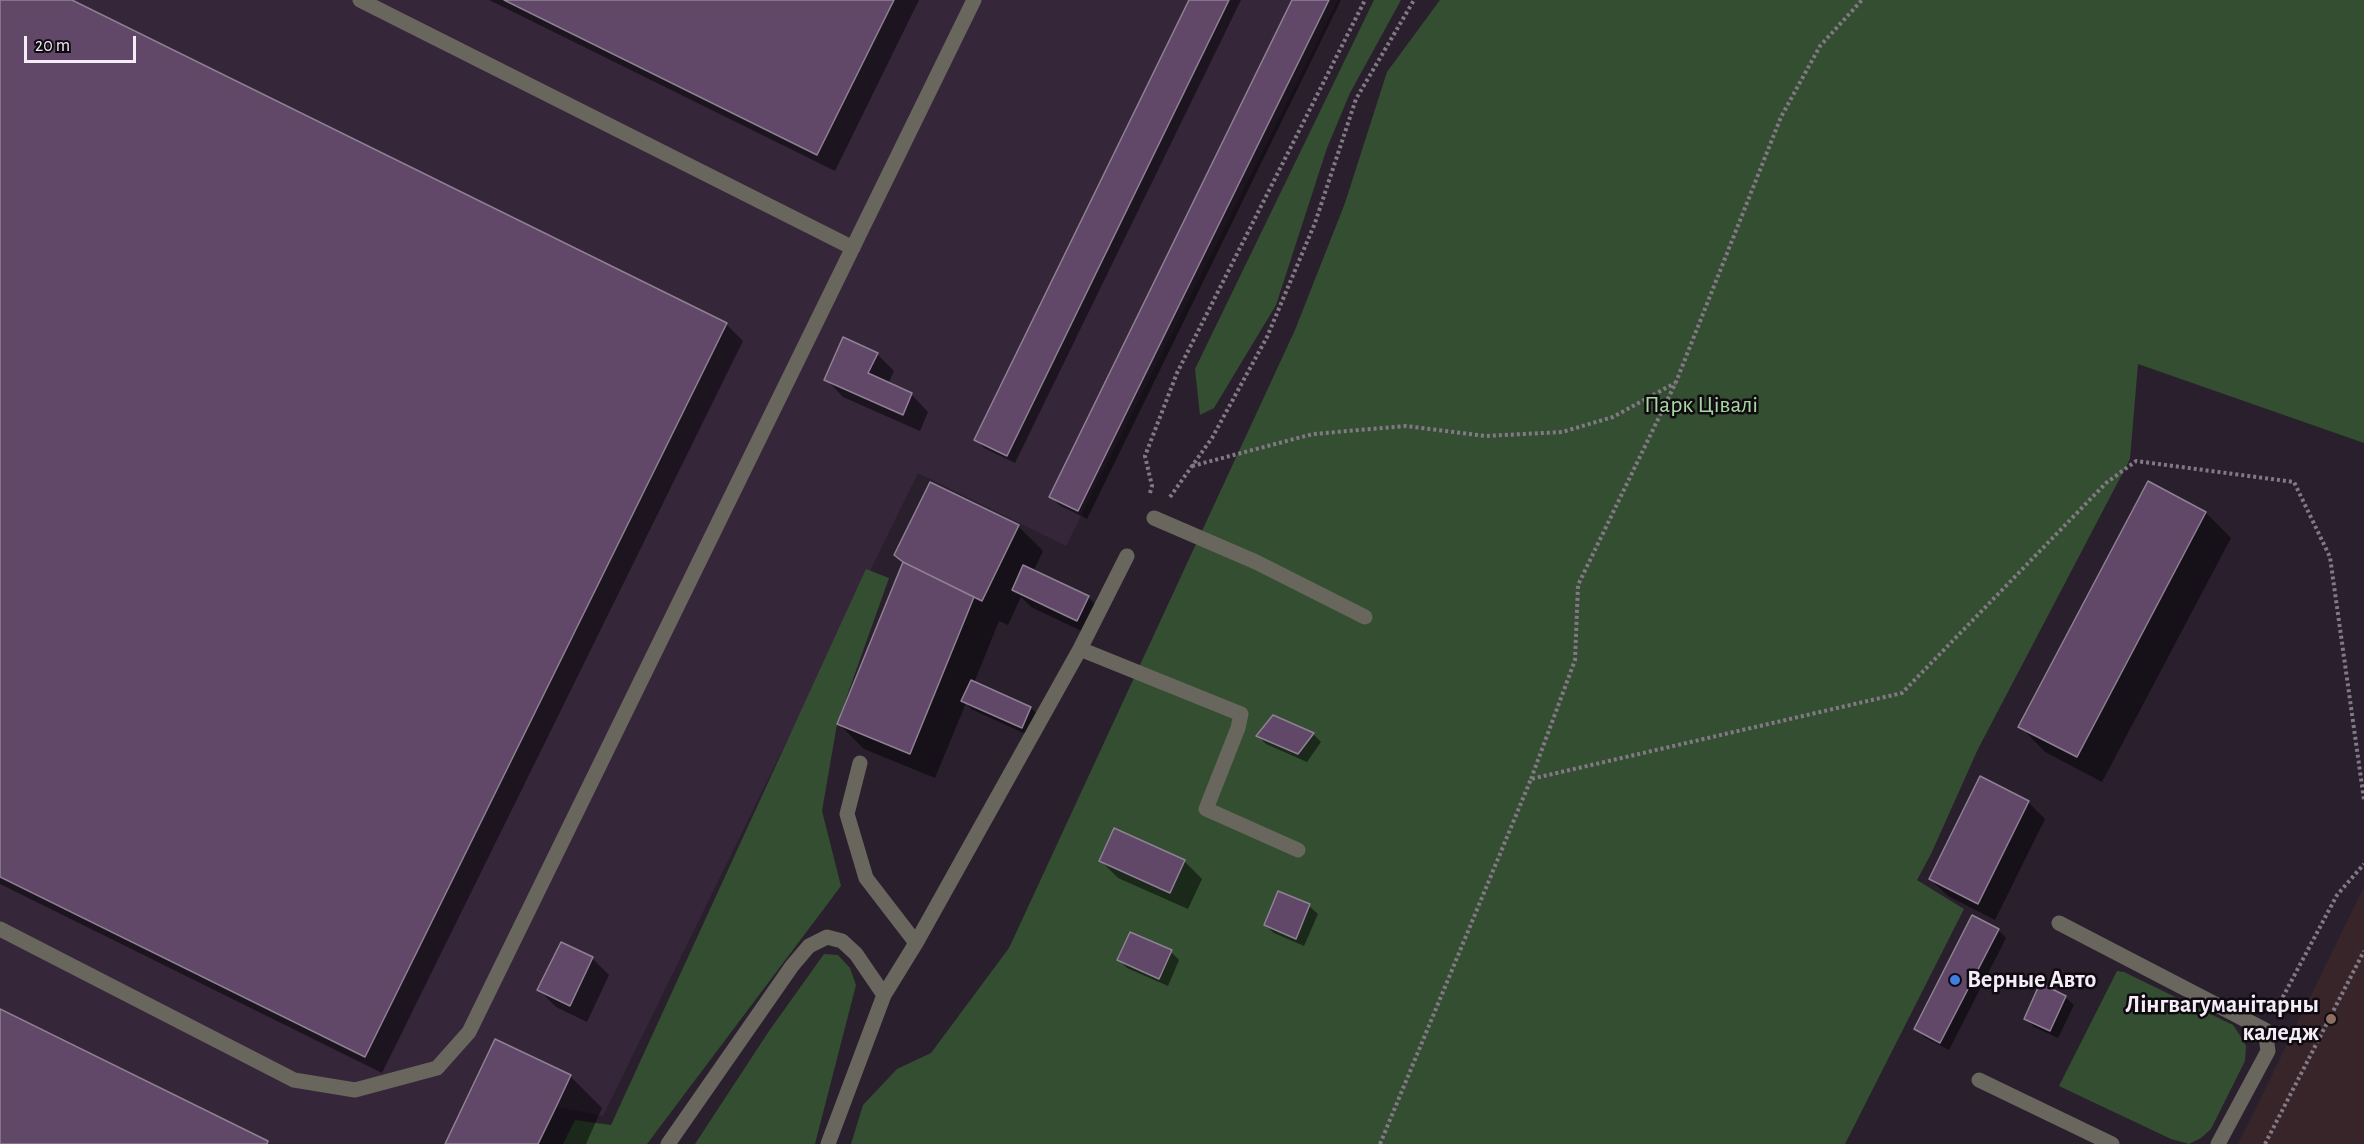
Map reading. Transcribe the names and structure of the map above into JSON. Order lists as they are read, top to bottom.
{
  "parks": ["Парк Цівалі"],
  "places": ["Верные Авто", "Лінгвагуманітарны каледж"],
  "scale_bar": "20 m"
}
